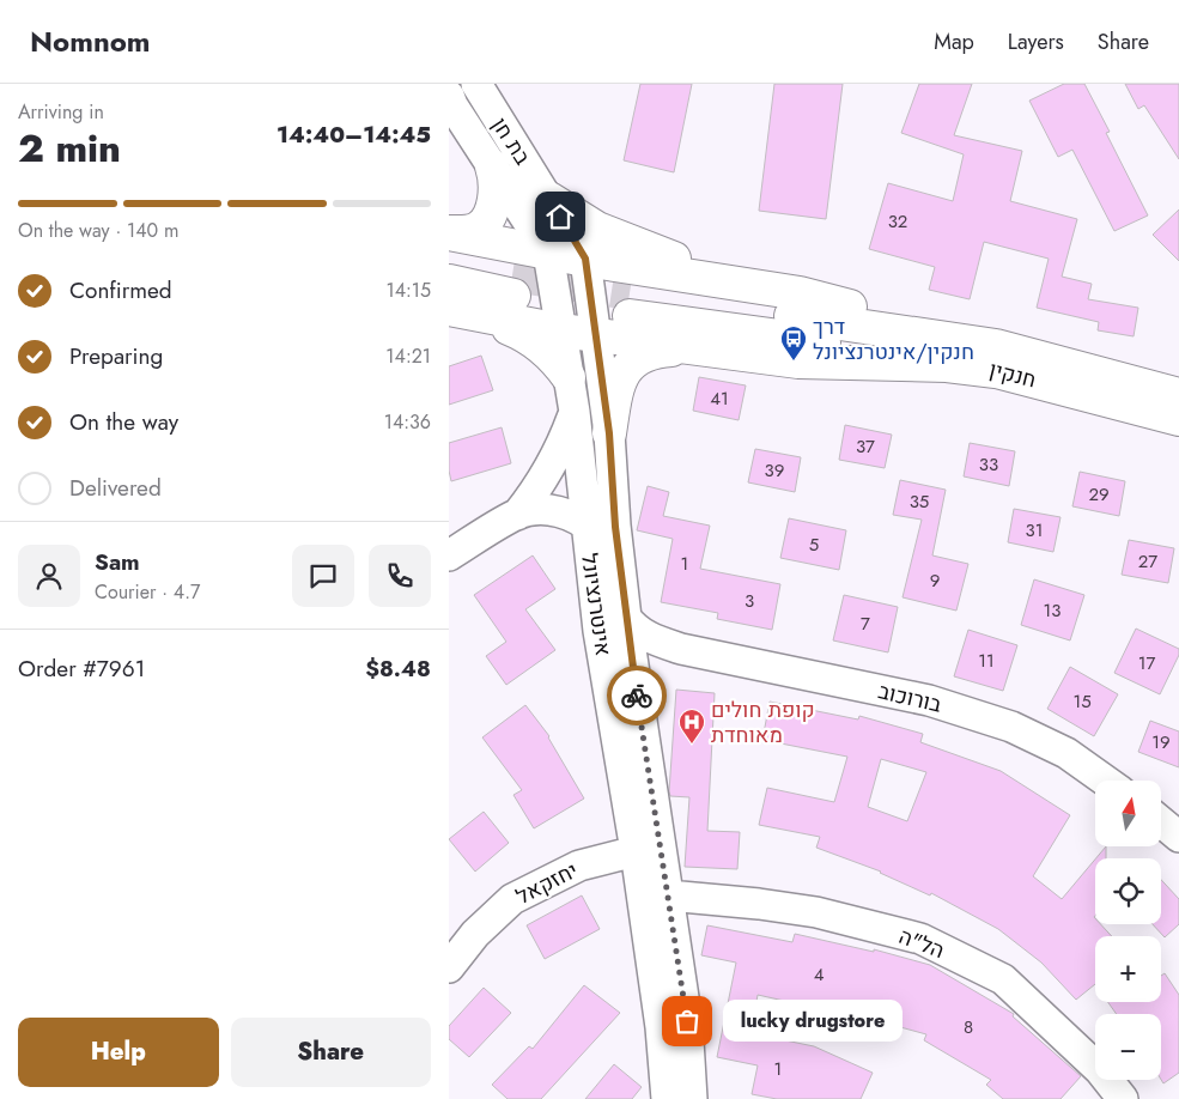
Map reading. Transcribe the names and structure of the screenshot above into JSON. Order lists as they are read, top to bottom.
{
  "streets": {
    "main road": ["חנקין"],
    "street": [
      "בת חן",
      "אינטרנציונל",
      "בורוכוב",
      "יחזקאל",
      "הל\"ה"
    ]
  },
  "crossings": [
    ["בת חן", "אינטרנציונל"],
    ["אינטרנציונל", "בורוכוב"],
    ["אינטרנציונל", "יחזקאל"],
    ["אינטרנציונל", "הל\"ה"]
  ],
  "places": {
    "bus stop": ["דרך חנקין/אינטרנציונל"],
    "hospital": ["קופת חולים מאוחדת"],
    "other": ["lucky drugstore"]
  },
  "house_numbers": [
    "32",
    "41",
    "37",
    "33",
    "39",
    "29",
    "35",
    "31",
    "5",
    "27",
    "1",
    "9",
    "3",
    "13",
    "7",
    "11",
    "17",
    "15",
    "19",
    "4",
    "8",
    "1"
  ],
  "north": "top",
  "page": {
    "header": "Nomnom",
    "nav": ["Map", "Layers", "Share"],
    "heading": ["2 min", "Arriving in", "14:40–14:45"],
    "panel": [
      "Sam",
      "Courier · 4.7",
      "Order #7961",
      "$8.48"
    ],
    "bar": "On the way · 140 m",
    "list": [
      ["Confirmed", "14:15"],
      ["Preparing", "14:21"],
      ["On the way", "14:36"],
      "Delivered"
    ],
    "map_buttons": ["+", "−"],
    "bubble": "lucky drugstore",
    "buttons": ["Help", "Share"]
  }
}
